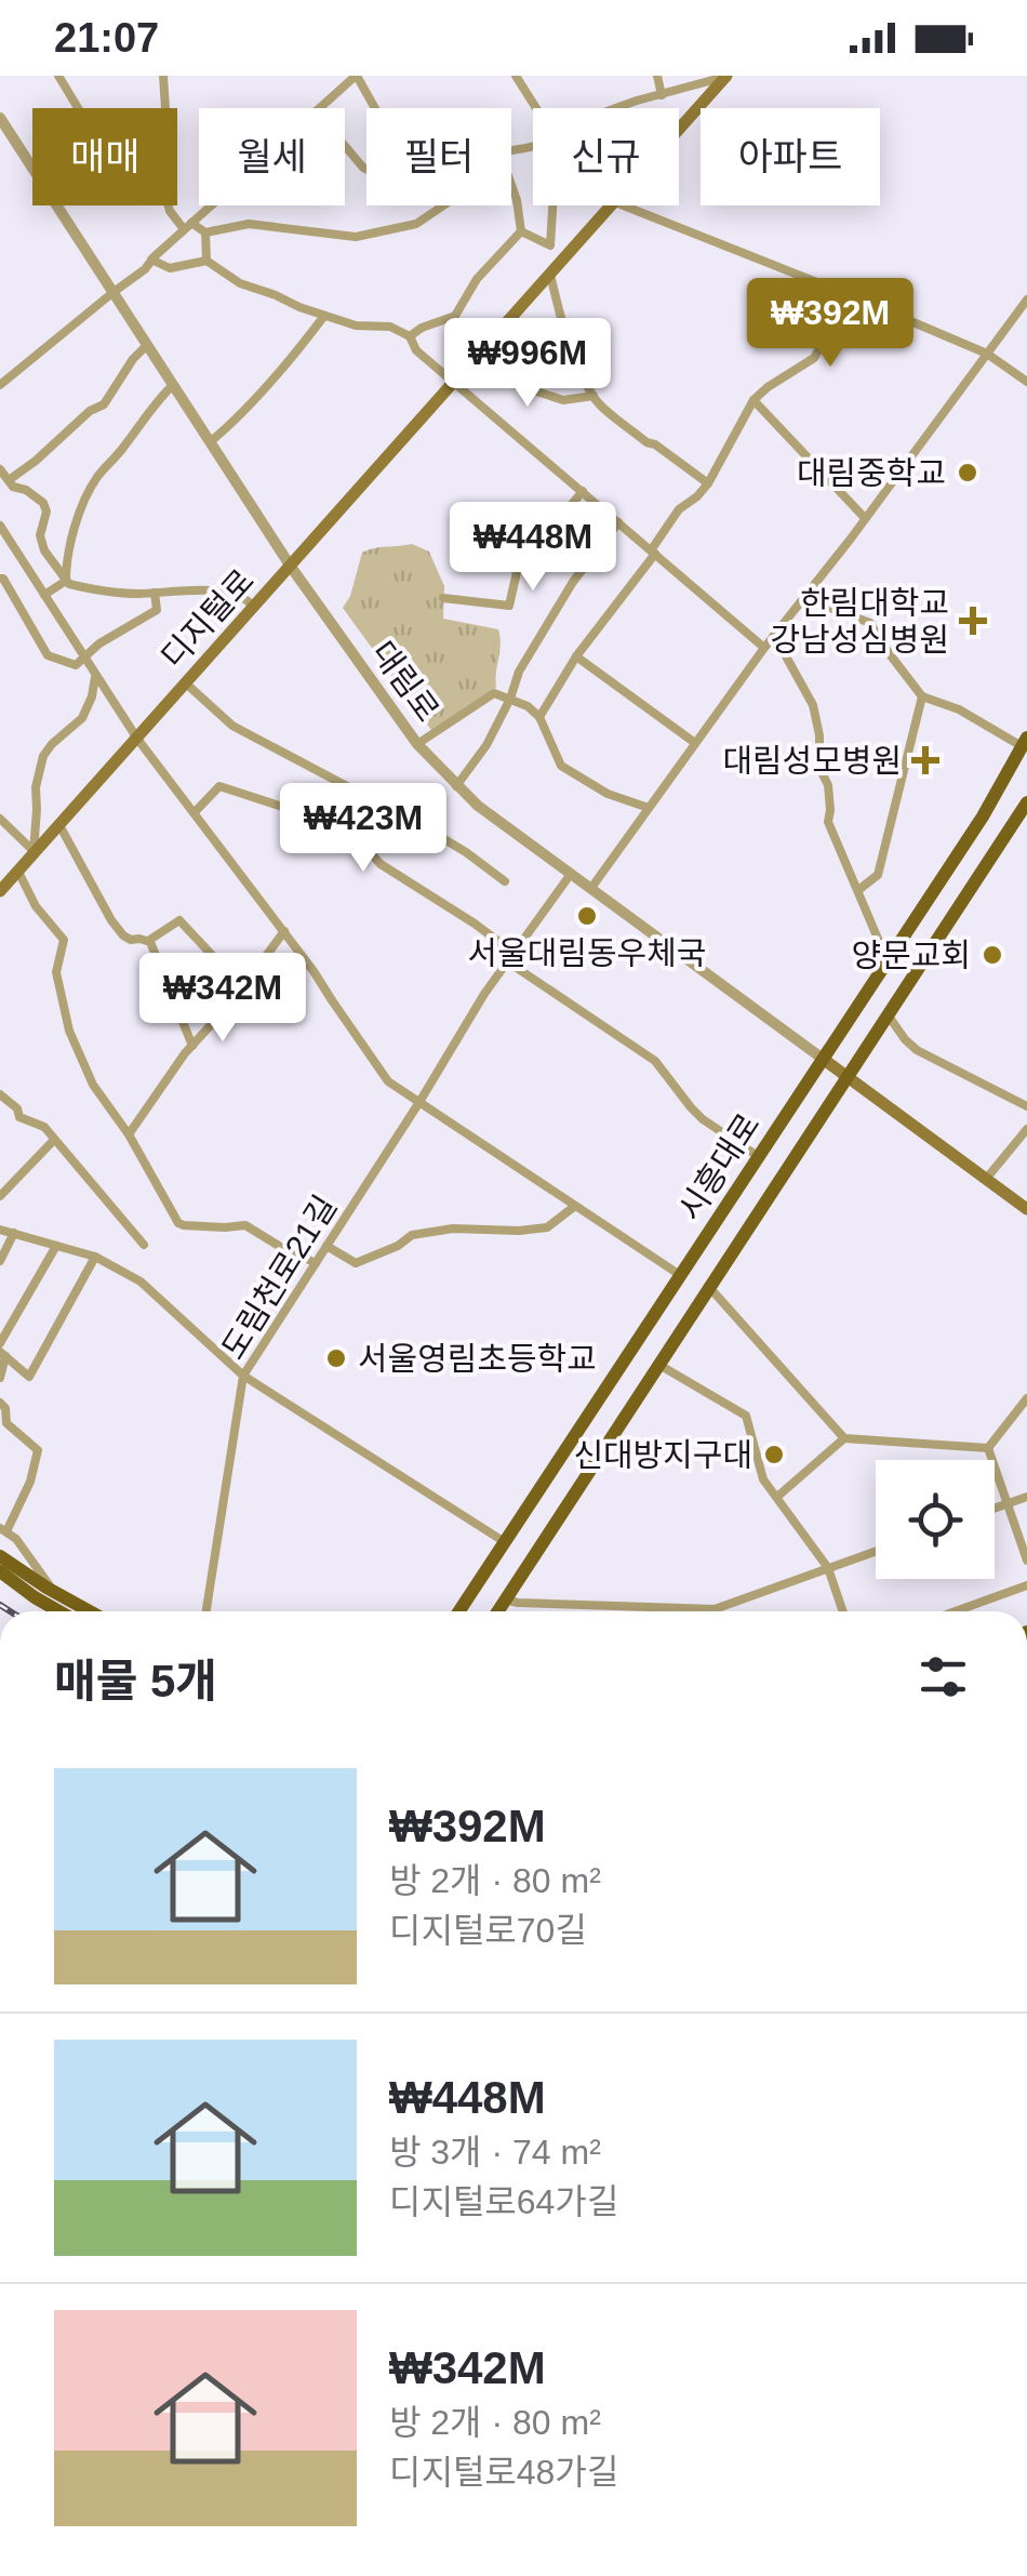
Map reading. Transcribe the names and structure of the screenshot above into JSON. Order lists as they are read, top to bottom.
{
  "streets": {
    "main road": ["디지털로", "대림로", "시흥대로"],
    "street": ["도림천로21길"]
  },
  "crossings": [
    ["디지털로", "대림로"],
    ["대림로", "시흥대로"],
    ["대림로", "도림천로21길"]
  ],
  "places": {
    "other": [
      "대림중학교",
      "서울대림동우체국",
      "양문교회",
      "서울영림초등학교",
      "신대방지구대"
    ],
    "health": ["한림대학교 강남성심병원", "대림성모병원"]
  },
  "page": {
    "status": "21:07",
    "chip": [
      "매매",
      "월세",
      "필터",
      "신규",
      "아파트"
    ],
    "price": [
      "₩392M",
      "₩996M",
      "₩448M",
      "₩423M",
      "₩342M"
    ],
    "heading": "매물 5개",
    "list": [
      {
        "name": "₩392M",
        "note": "방 2개 · 80 m² · 디지털로70길"
      },
      {
        "name": "₩448M",
        "note": "방 3개 · 74 m² · 디지털로64가길"
      },
      {
        "name": "₩342M",
        "note": "방 2개 · 80 m² · 디지털로48가길"
      }
    ]
  }
}
